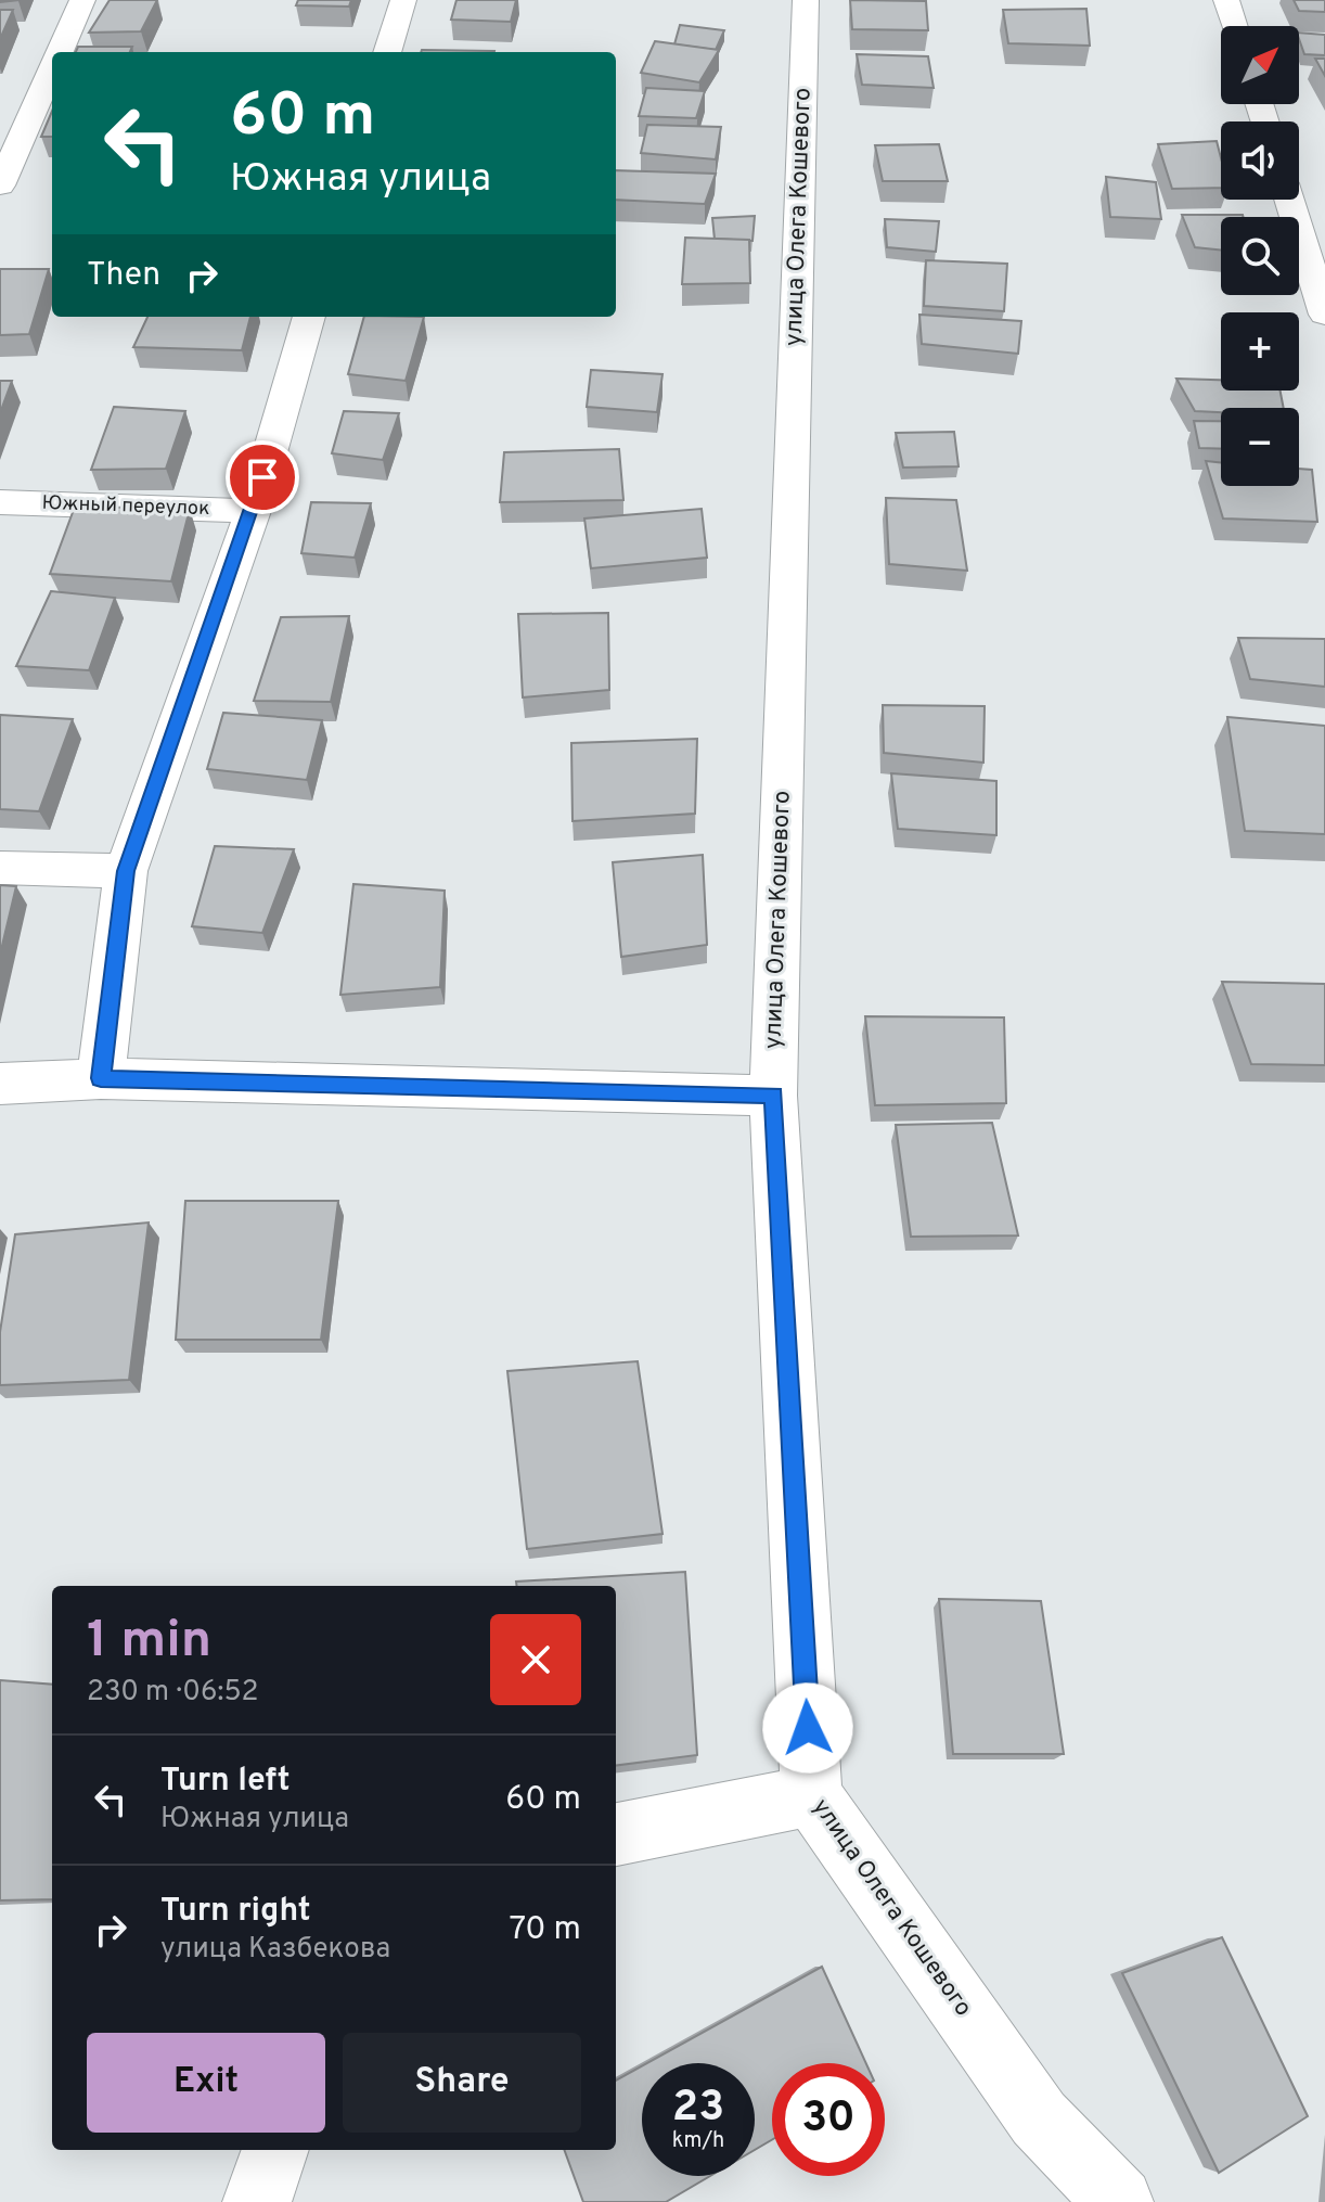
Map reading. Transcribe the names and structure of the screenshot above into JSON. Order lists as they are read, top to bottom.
{
  "streets": {
    "street": ["улица Олега Кошевого", "Южный переулок"]
  },
  "north": "top right",
  "page": {
    "map_buttons": ["+", "−"],
    "turn": ["60 m", "Южная улица"],
    "then": "Then",
    "heading": ["1 min", "230 m · 06:52"],
    "list": [
      {
        "name": "Turn left",
        "note": "Южная улица",
        "value": "60 m"
      },
      {
        "name": "Turn right",
        "note": "улица Казбекова",
        "value": "70 m"
      }
    ],
    "buttons": ["Exit", "Share"],
    "speed": "23 km/h",
    "limit": "30"
  }
}
